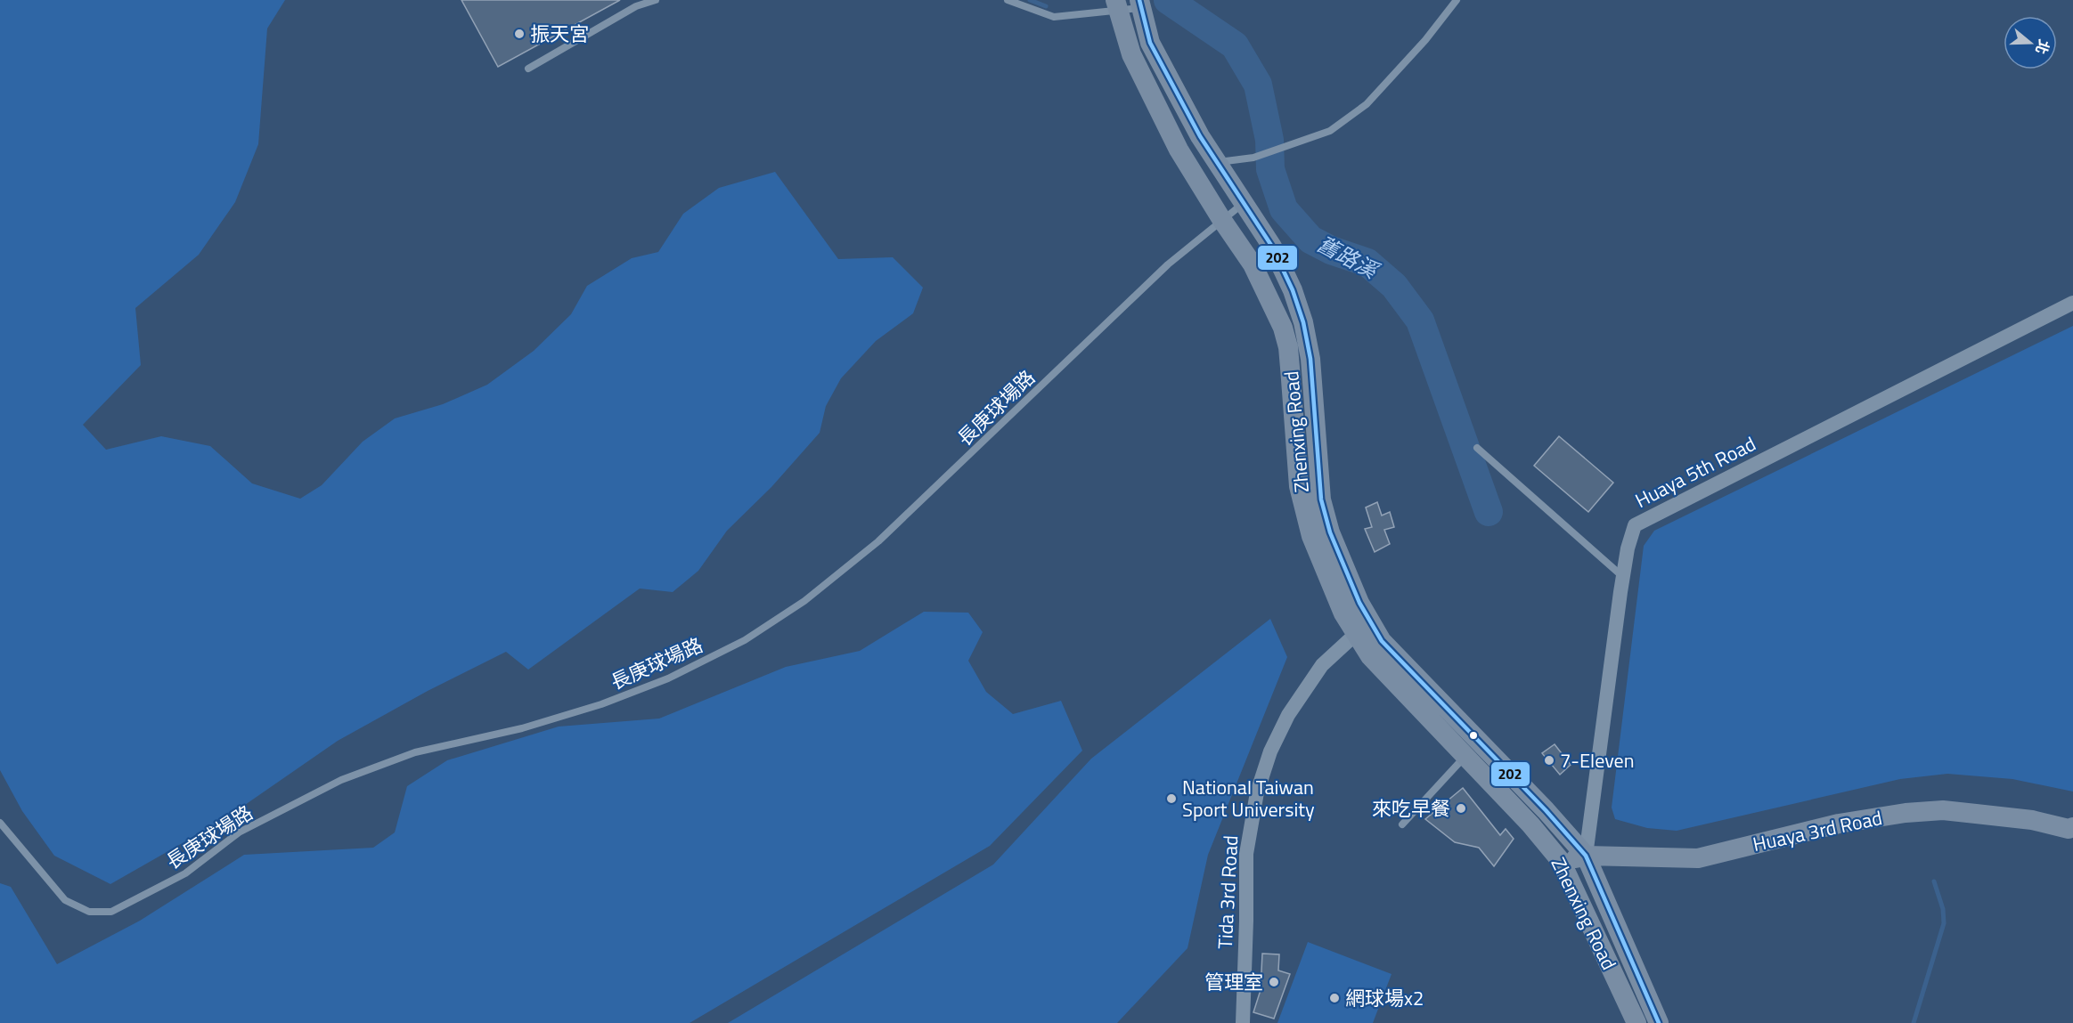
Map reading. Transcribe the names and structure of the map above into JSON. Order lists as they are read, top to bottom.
{
  "streets": {
    "street": [
      "Zhenxing Road",
      "Huaya 5th Road",
      "Huaya 3rd Road",
      "Tida 3rd Road"
    ],
    "lane": ["長庚球場路"]
  },
  "crossings": [
    ["長庚球場路", "Zhenxing Road"],
    ["Zhenxing Road", "Huaya 5th Road"],
    ["Zhenxing Road", "Huaya 3rd Road"],
    ["Zhenxing Road", "Tida 3rd Road"],
    ["Huaya 5th Road", "Huaya 3rd Road"]
  ],
  "water": ["舊路溪"],
  "places": [
    "振天宮",
    "7-Eleven",
    "National Taiwan Sport University",
    "來吃早餐",
    "管理室",
    "網球場x2"
  ],
  "lines": ["transit line 202"],
  "north": "right"
}
